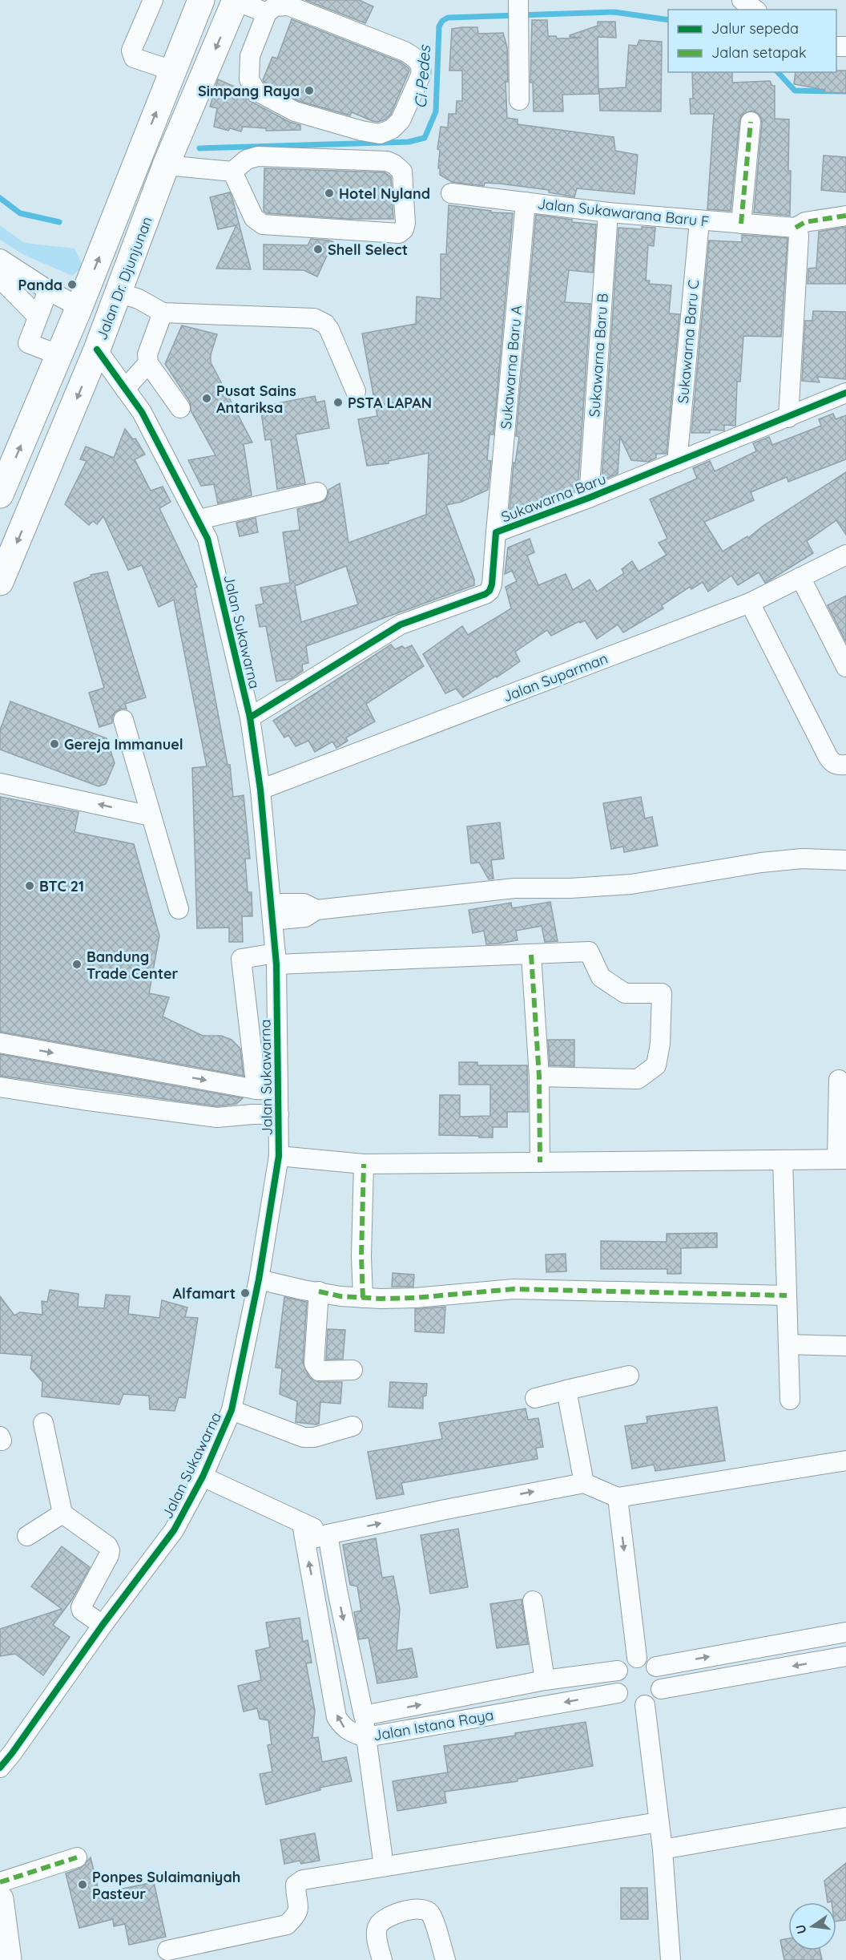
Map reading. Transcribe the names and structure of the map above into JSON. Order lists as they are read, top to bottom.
{
  "streets": {
    "highway": ["Jalan Dr. Djunjunan"],
    "street": [
      "Jalan Sukawarana Baru F",
      "Sukawarna Baru C",
      "Sukawarna Baru B",
      "Sukawarna Baru A",
      "Sukawarna Baru",
      "Jalan Sukawarna",
      "Jalan Suparman",
      "Jalan Istana Raya"
    ]
  },
  "crossings": [
    ["Jalan Sukawarana Baru F", "Sukawarna Baru C"],
    ["Jalan Sukawarana Baru F", "Sukawarna Baru B"],
    ["Jalan Sukawarana Baru F", "Sukawarna Baru A"],
    ["Jalan Dr. Djunjunan", "Jalan Sukawarna"],
    ["Sukawarna Baru C", "Sukawarna Baru"],
    ["Sukawarna Baru B", "Sukawarna Baru"],
    ["Sukawarna Baru A", "Sukawarna Baru"],
    ["Sukawarna Baru", "Jalan Sukawarna"],
    ["Jalan Sukawarna", "Jalan Suparman"]
  ],
  "water": ["Ci Pedes"],
  "places": [
    "Simpang Raya",
    "Hotel Nyland",
    "Shell Select",
    "Panda",
    "Pusat Sains Antariksa",
    "PSTA LAPAN",
    "Gereja Immanuel",
    "BTC 21",
    "Bandung Trade Center",
    "Alfamart",
    "Ponpes Sulaimaniyah Pasteur"
  ],
  "legend": ["Jalur sepeda", "Jalan setapak"],
  "north": "left"
}
